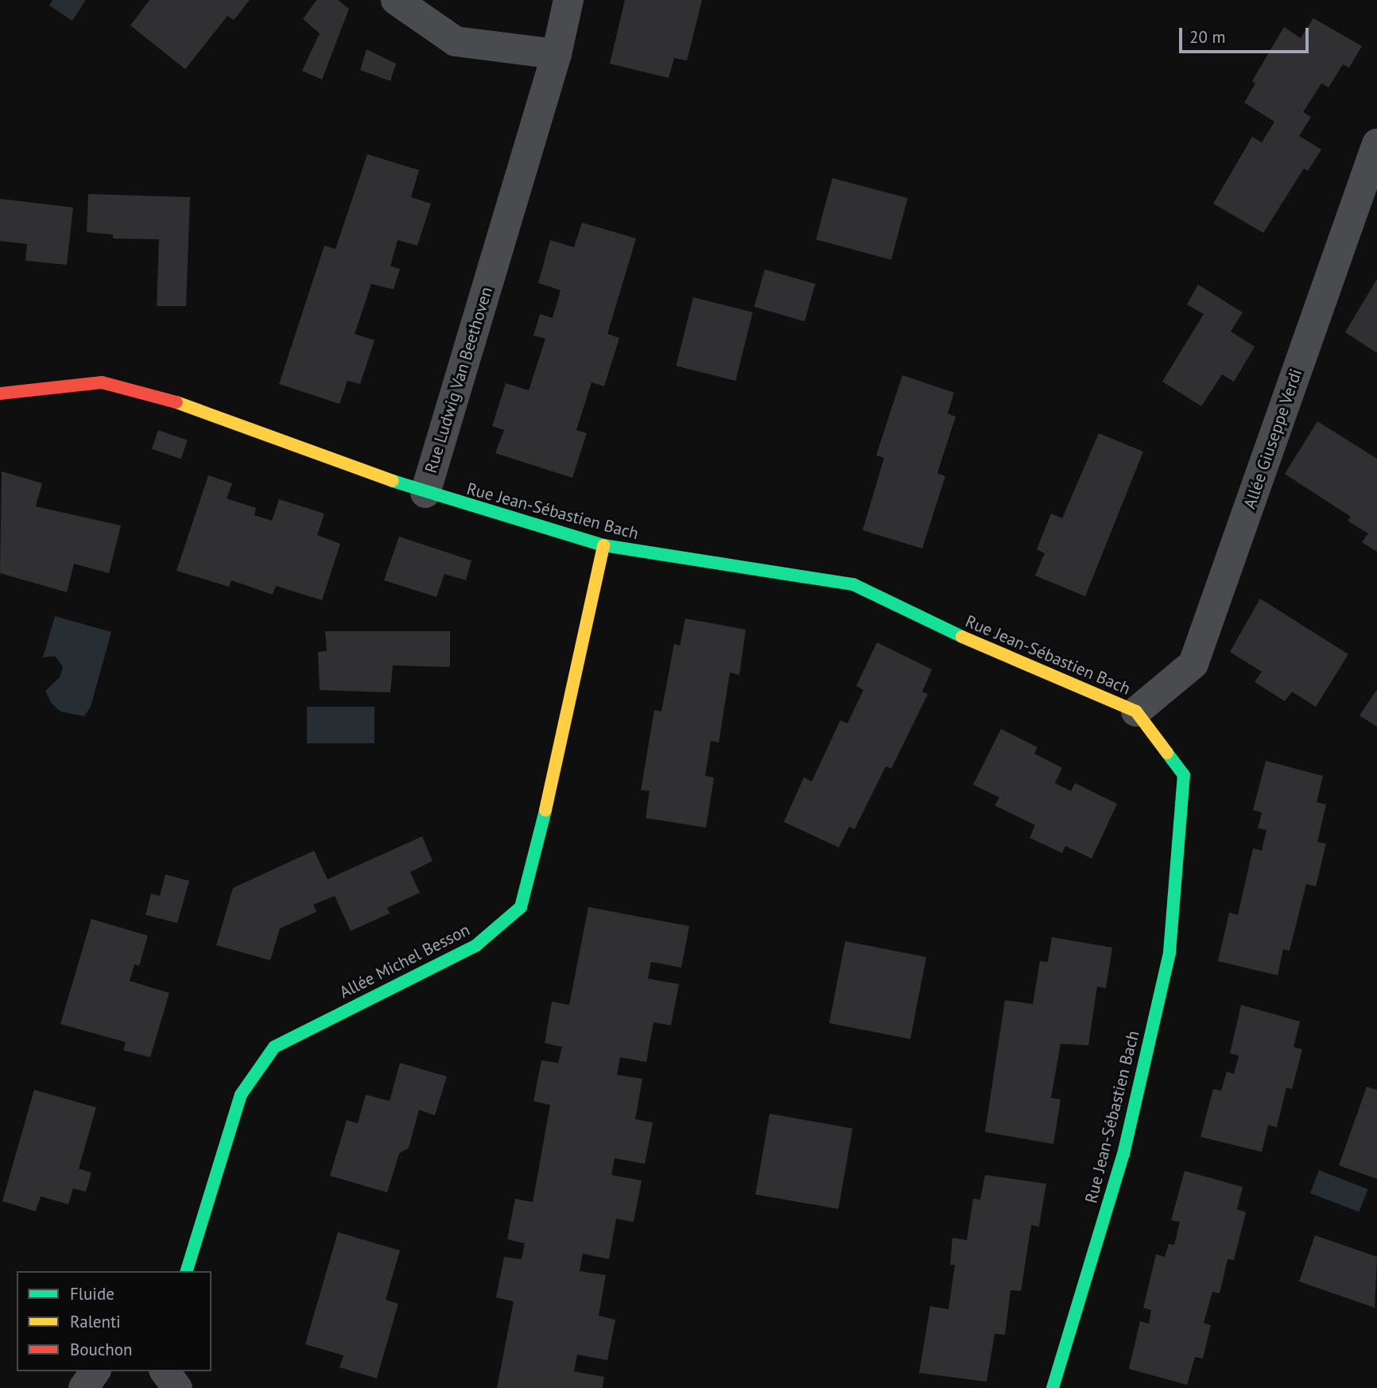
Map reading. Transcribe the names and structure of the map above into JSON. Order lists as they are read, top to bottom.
{
  "streets": {
    "street": [
      "Rue Ludwig Van Beethoven",
      "Allée Giuseppe Verdi",
      "Rue Jean-Sébastien Bach",
      "Allée Michel Besson"
    ]
  },
  "crossings": [
    ["Rue Ludwig Van Beethoven", "Rue Jean-Sébastien Bach"],
    ["Allée Giuseppe Verdi", "Rue Jean-Sébastien Bach"],
    ["Rue Jean-Sébastien Bach", "Allée Michel Besson"]
  ],
  "legend": ["Fluide", "Ralenti", "Bouchon"],
  "scale_bar": "20 m"
}
